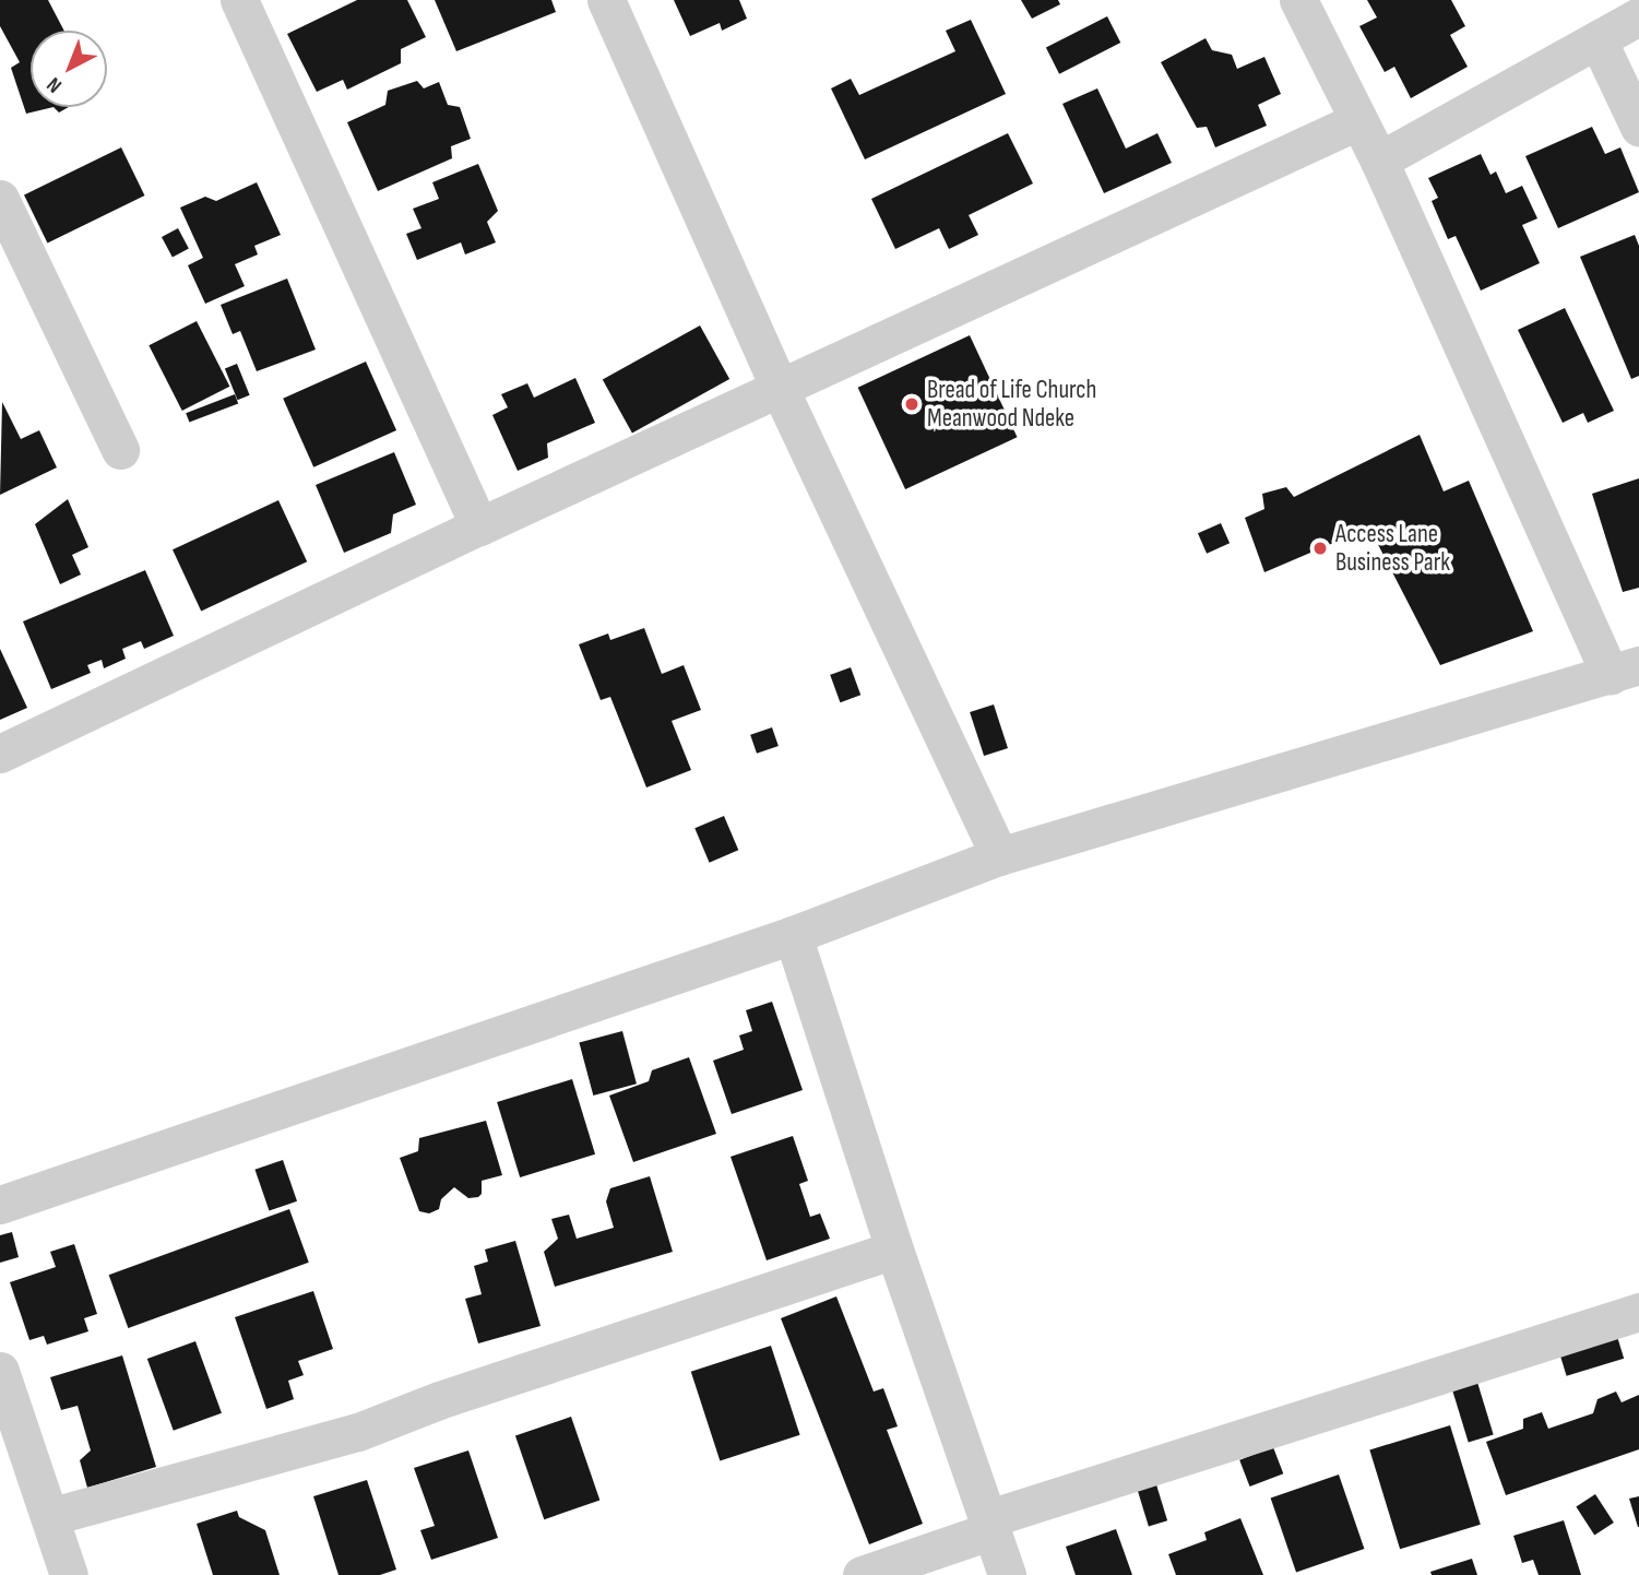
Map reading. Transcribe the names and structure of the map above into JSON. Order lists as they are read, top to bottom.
{
  "places": ["Bread of Life Church Meanwood Ndeke", "Access Lane Business Park"],
  "north": "bottom left"
}
